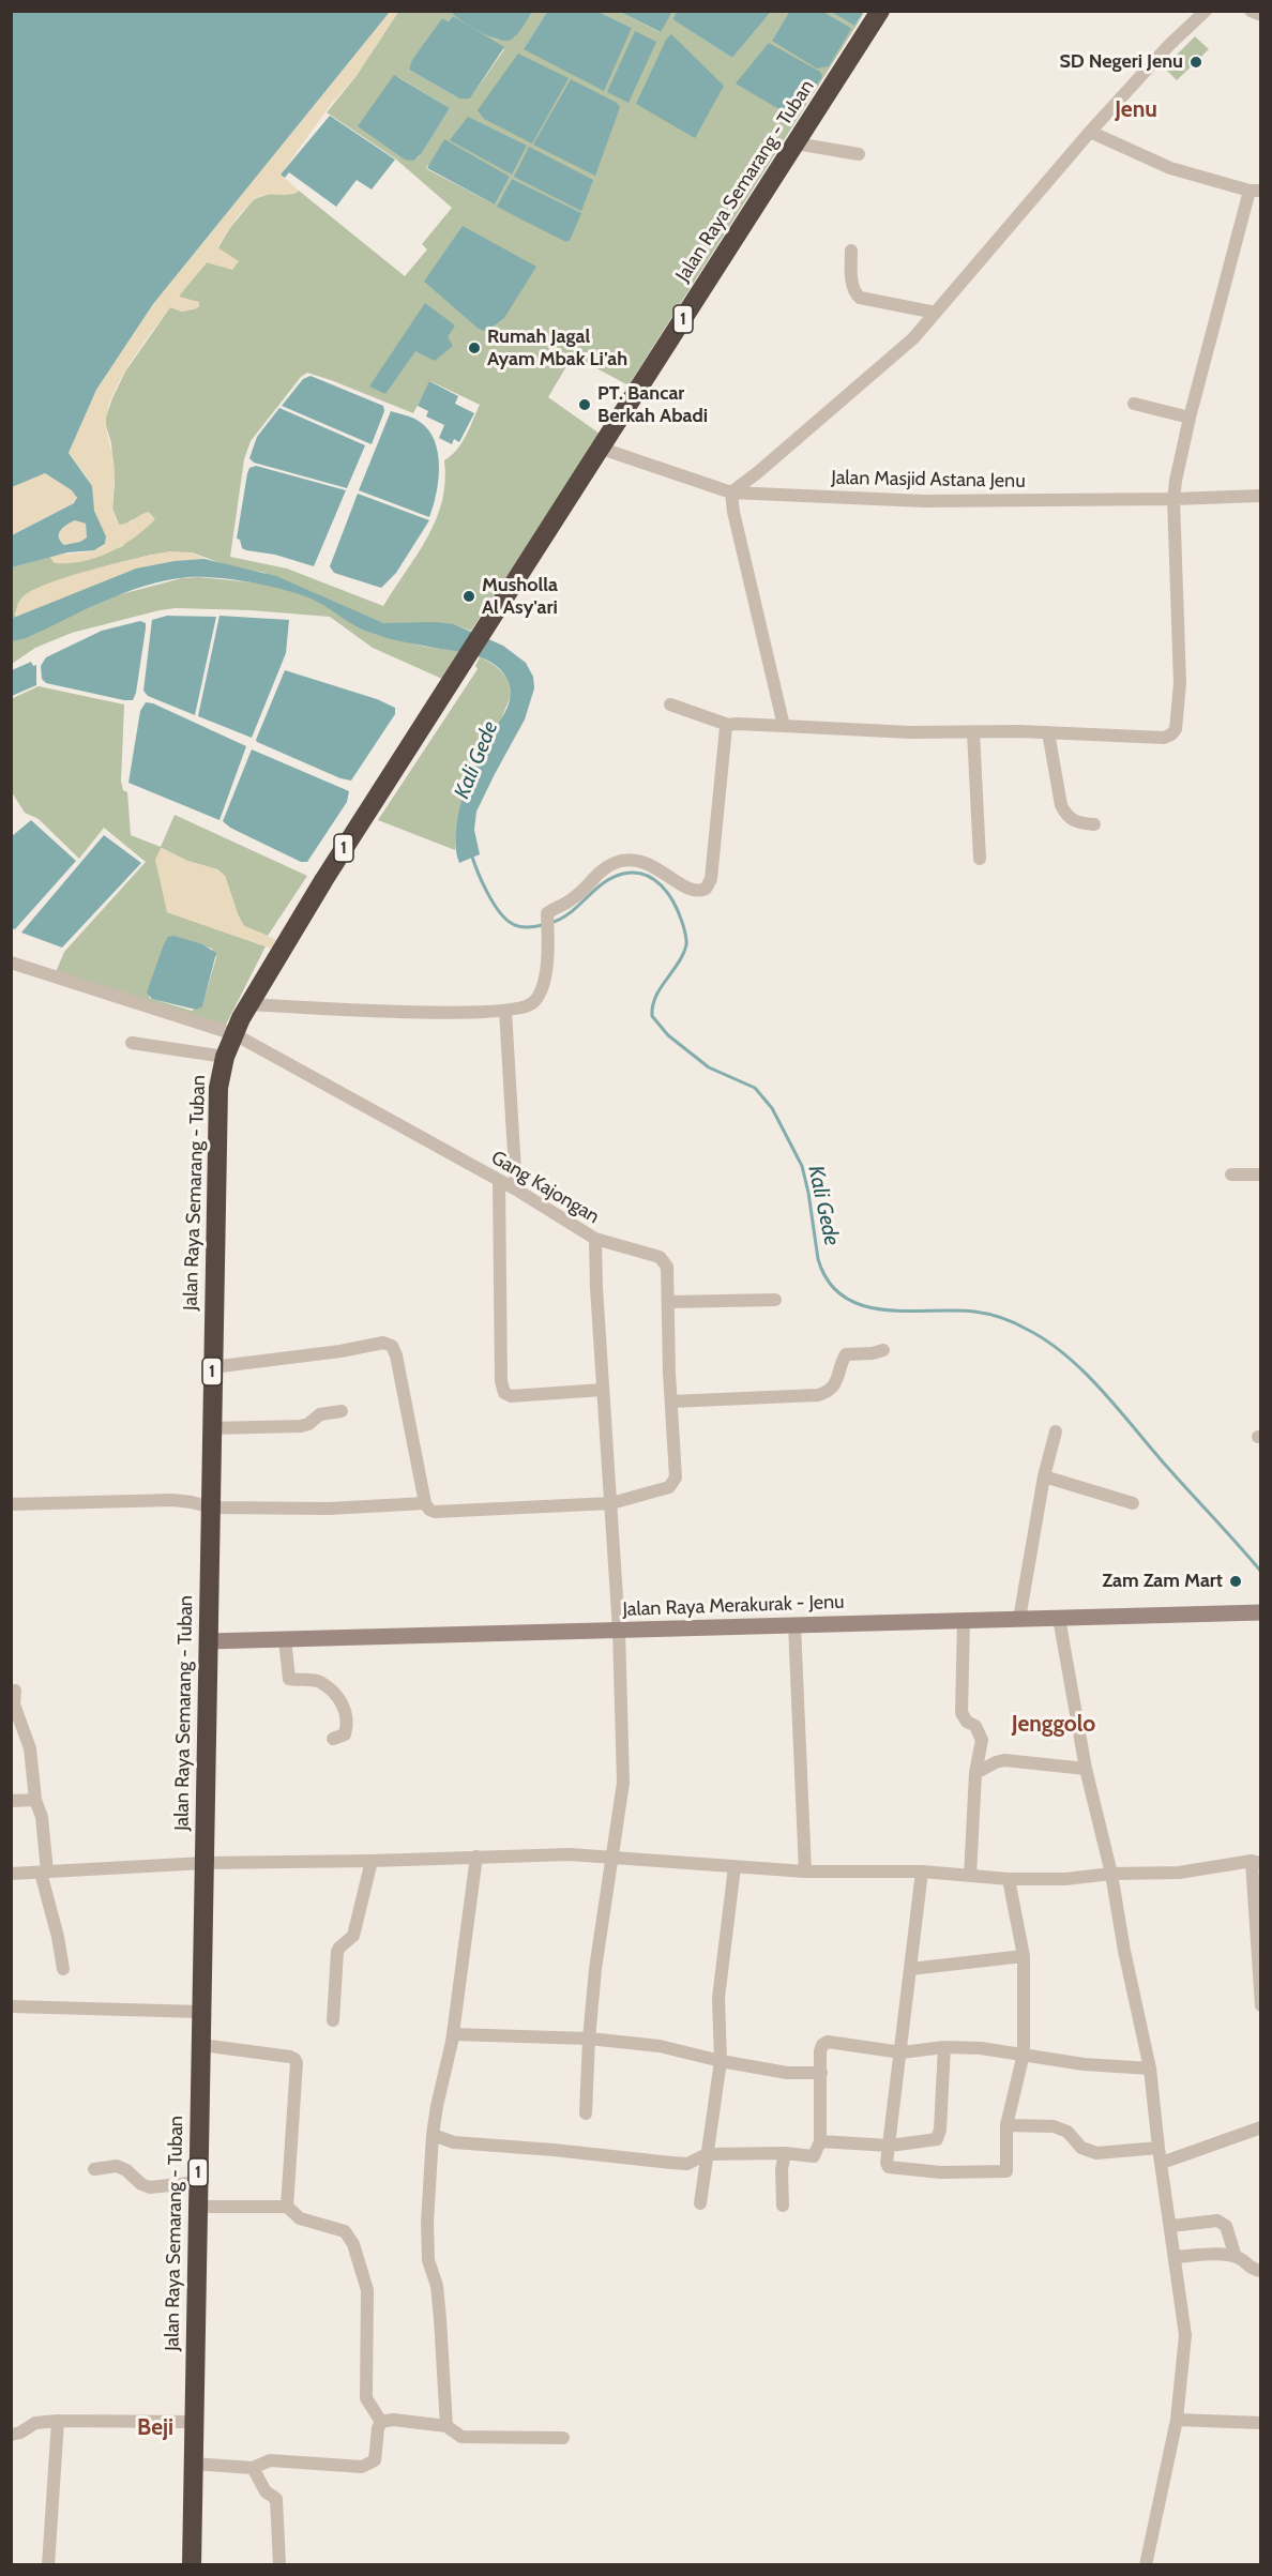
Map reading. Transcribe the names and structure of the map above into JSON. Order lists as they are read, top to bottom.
{
  "streets": {
    "highway": ["Jalan Raya Semarang - Tuban", "1"],
    "main road": ["Jalan Raya Merakurak - Jenu"],
    "street": ["Jalan Masjid Astana Jenu", "Gang Kajongan"]
  },
  "crossings": [
    ["Jalan Raya Semarang - Tuban", "Jalan Masjid Astana Jenu"],
    ["Jalan Raya Semarang - Tuban", "Gang Kajongan"],
    ["Jalan Raya Semarang - Tuban", "Jalan Raya Merakurak - Jenu"],
    ["Gang Kajongan", "Jalan Raya Merakurak - Jenu"]
  ],
  "districts": ["Jenu", "Jenggolo", "Beji"],
  "water": ["Kali Gede"],
  "places": [
    "SD Negeri Jenu",
    "Rumah Jagal Ayam Mbak Li'ah",
    "PT. Bancar Berkah Abadi",
    "Musholla Al Asy'ari",
    "Zam Zam Mart"
  ]
}
